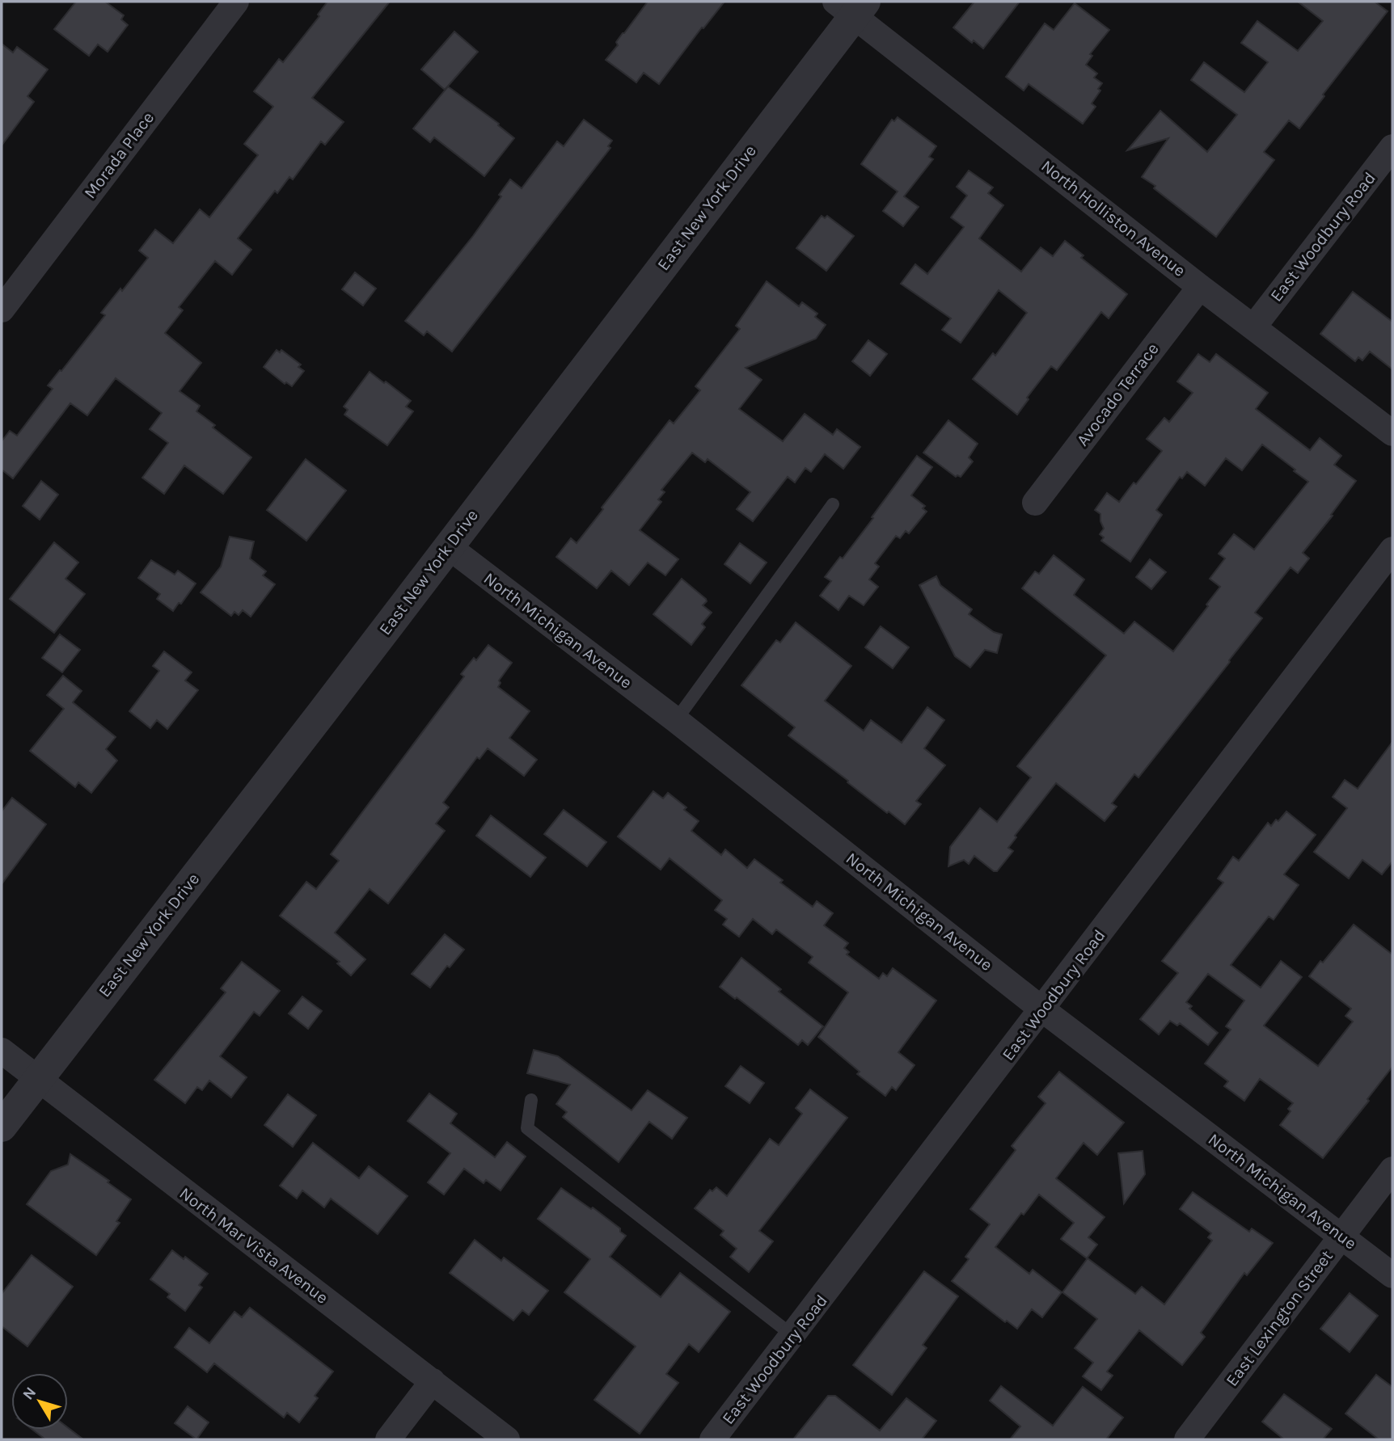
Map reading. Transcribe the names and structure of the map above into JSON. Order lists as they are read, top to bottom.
{
  "streets": {
    "street": [
      "Morada Place",
      "East New York Drive",
      "North Holliston Avenue",
      "East Woodbury Road",
      "Avocado Terrace",
      "North Michigan Avenue",
      "North Mar Vista Avenue",
      "East Lexington Street"
    ]
  },
  "crossings": [
    ["East New York Drive", "North Holliston Avenue"],
    ["East New York Drive", "North Michigan Avenue"],
    ["East New York Drive", "North Mar Vista Avenue"],
    ["North Holliston Avenue", "East Woodbury Road"],
    ["North Holliston Avenue", "Avocado Terrace"],
    ["East Woodbury Road", "North Michigan Avenue"],
    ["North Michigan Avenue", "East Lexington Street"]
  ],
  "north": "top left"
}
